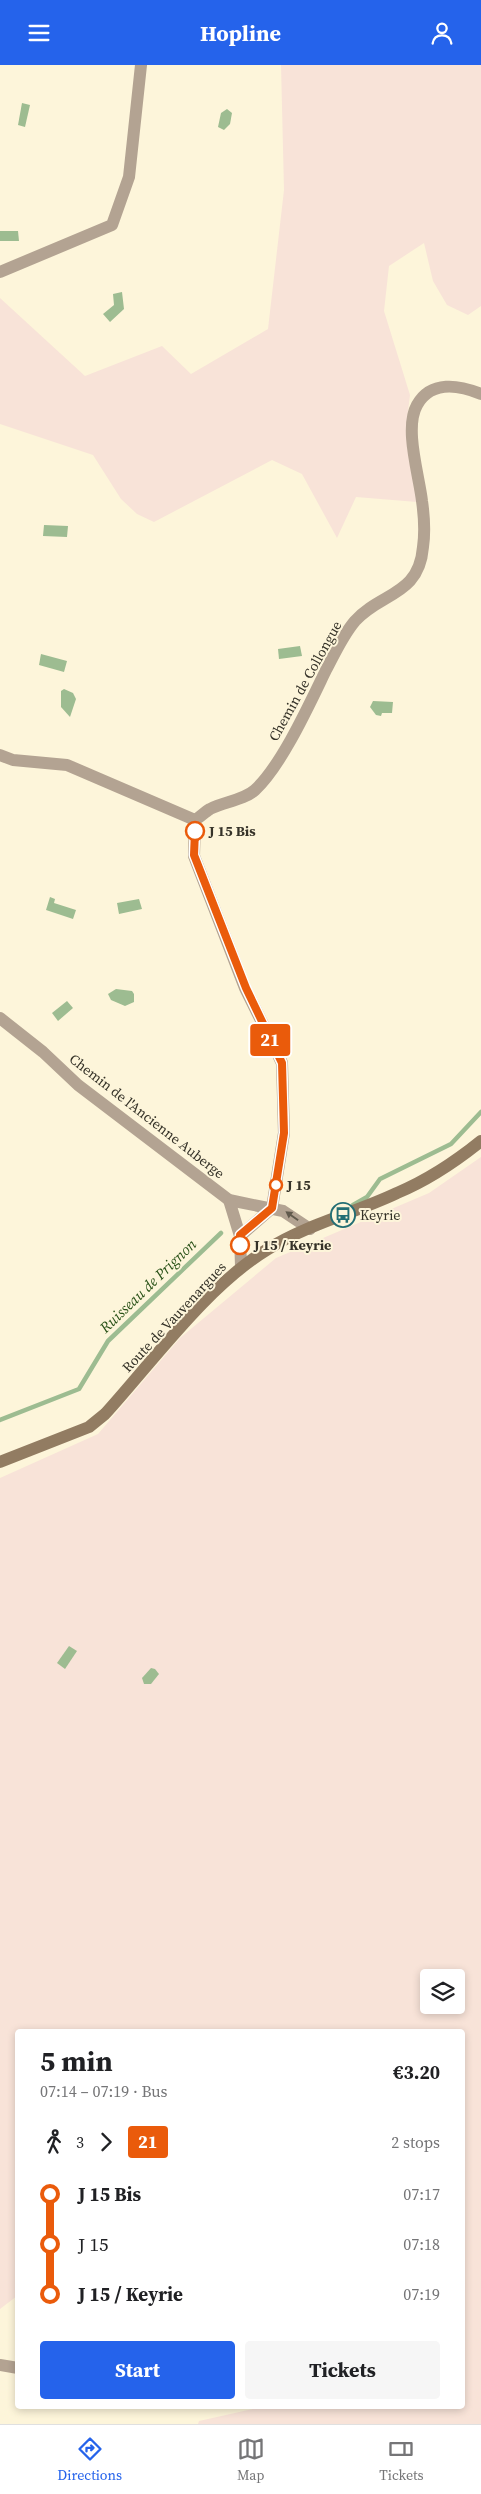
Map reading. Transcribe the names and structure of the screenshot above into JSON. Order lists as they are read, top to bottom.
{
  "streets": {
    "main road": ["Route de Vauvenargues"],
    "street": ["Chemin de Collongue", "Chemin de l'Ancienne Auberge"]
  },
  "crossings": [
    ["Chemin de l'Ancienne Auberge", "Route de Vauvenargues"]
  ],
  "water": ["Ruisseau de Prignon"],
  "places": {
    "other": ["J 15 Bis", "J 15", "J 15 / Keyrie"],
    "bus stop": ["Keyrie"]
  },
  "lines": ["bus line 21"],
  "page": {
    "header": "Hopline",
    "on_map": "21",
    "heading": ["5 min", "07:14 – 07:19 · Bus", "€3.20"],
    "legs": ["3", "21", "2 stops"],
    "list": [
      {
        "name": "J 15 Bis",
        "value": "07:17"
      },
      {
        "name": "J 15",
        "value": "07:18"
      },
      {
        "name": "J 15 / Keyrie",
        "value": "07:19"
      }
    ],
    "buttons": ["Start", "Tickets"],
    "tabs": ["Directions", "Map", "Tickets"]
  }
}
